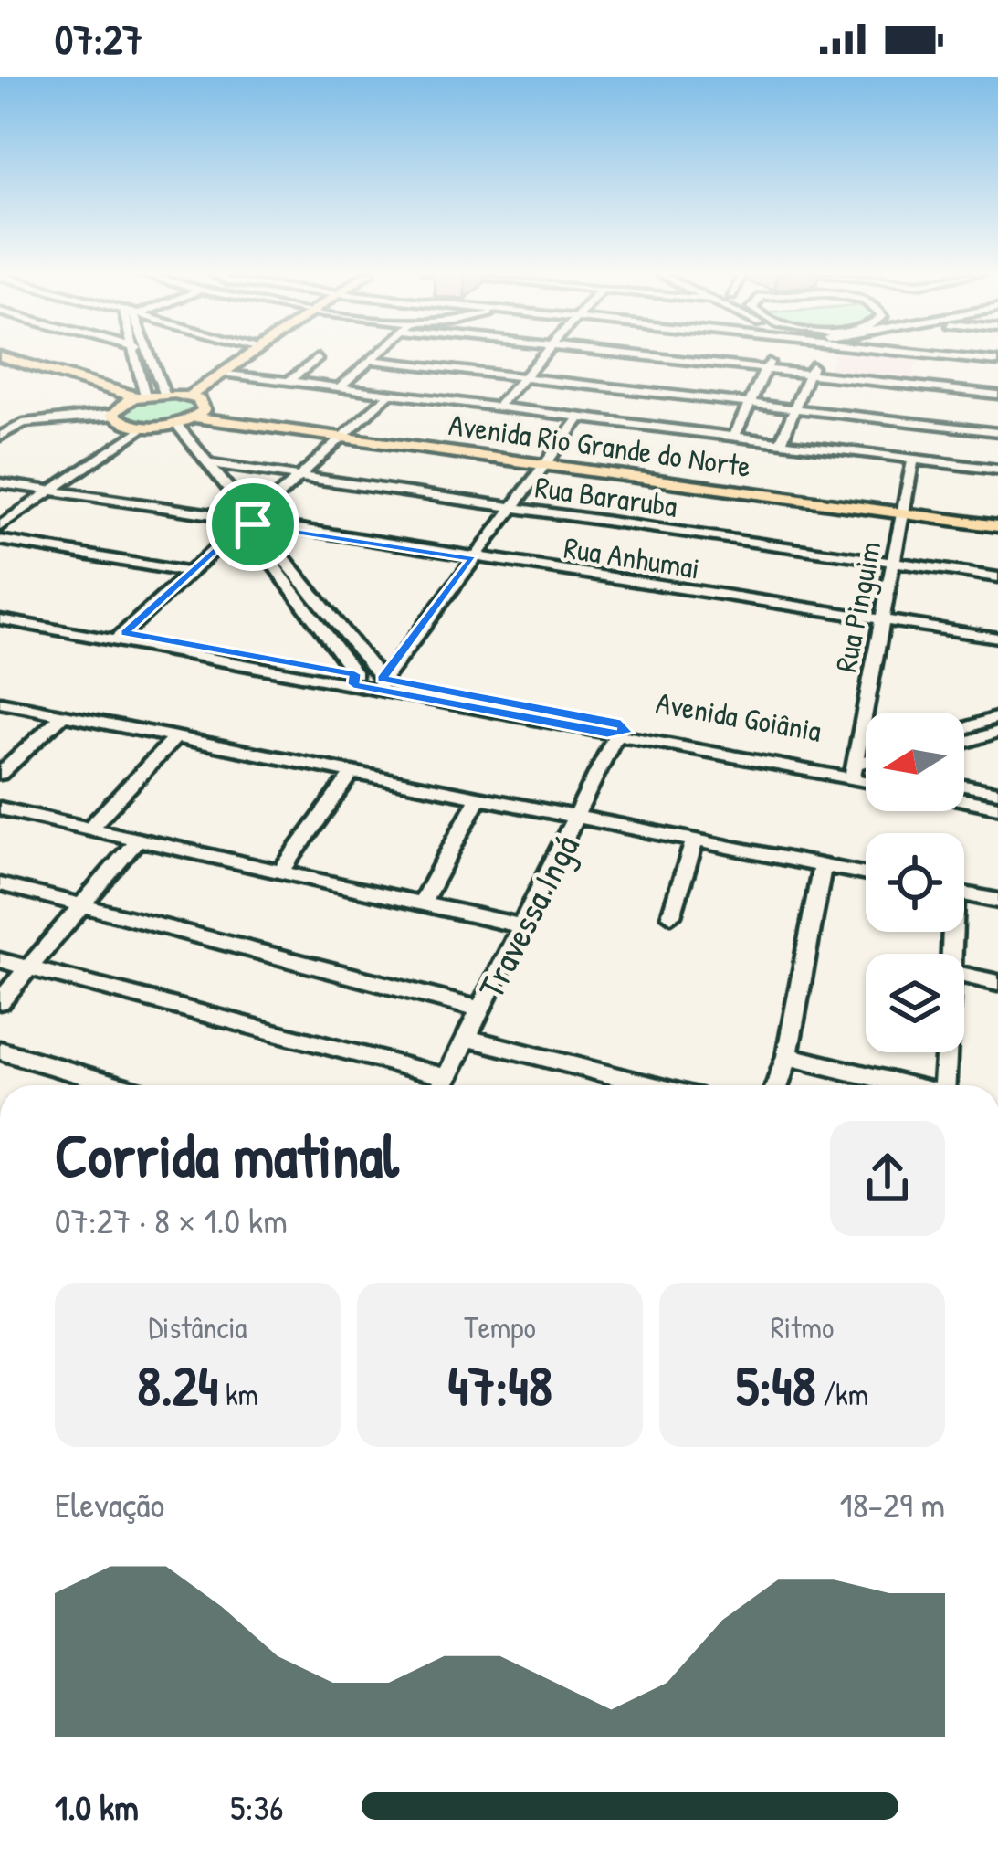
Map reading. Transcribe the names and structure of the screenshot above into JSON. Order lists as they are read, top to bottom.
{
  "streets": {
    "main road": ["Avenida Rio Grande do Norte"],
    "street": [
      "Rua Bararuba",
      "Rua Anhumai",
      "Rua Pinguim",
      "Avenida Goiânia",
      "Travessa Ingá"
    ]
  },
  "crossings": [
    ["Avenida Rio Grande do Norte", "Rua Pinguim"],
    ["Rua Bararuba", "Rua Pinguim"],
    ["Rua Anhumai", "Rua Pinguim"],
    ["Rua Pinguim", "Avenida Goiânia"],
    ["Avenida Goiânia", "Travessa Ingá"]
  ],
  "north": "left",
  "page": {
    "status": "07:27",
    "heading": ["Corrida matinal", "07:27 · 8 × 1.0 km"],
    "stats": [
      ["Distância", "8.24 km"],
      ["Tempo", "47:48"],
      ["Ritmo", "5:48 /km"]
    ],
    "chart": ["Elevação", "18–29 m"],
    "list": [
      {
        "name": "1.0 km",
        "note": "5:36"
      }
    ]
  }
}
